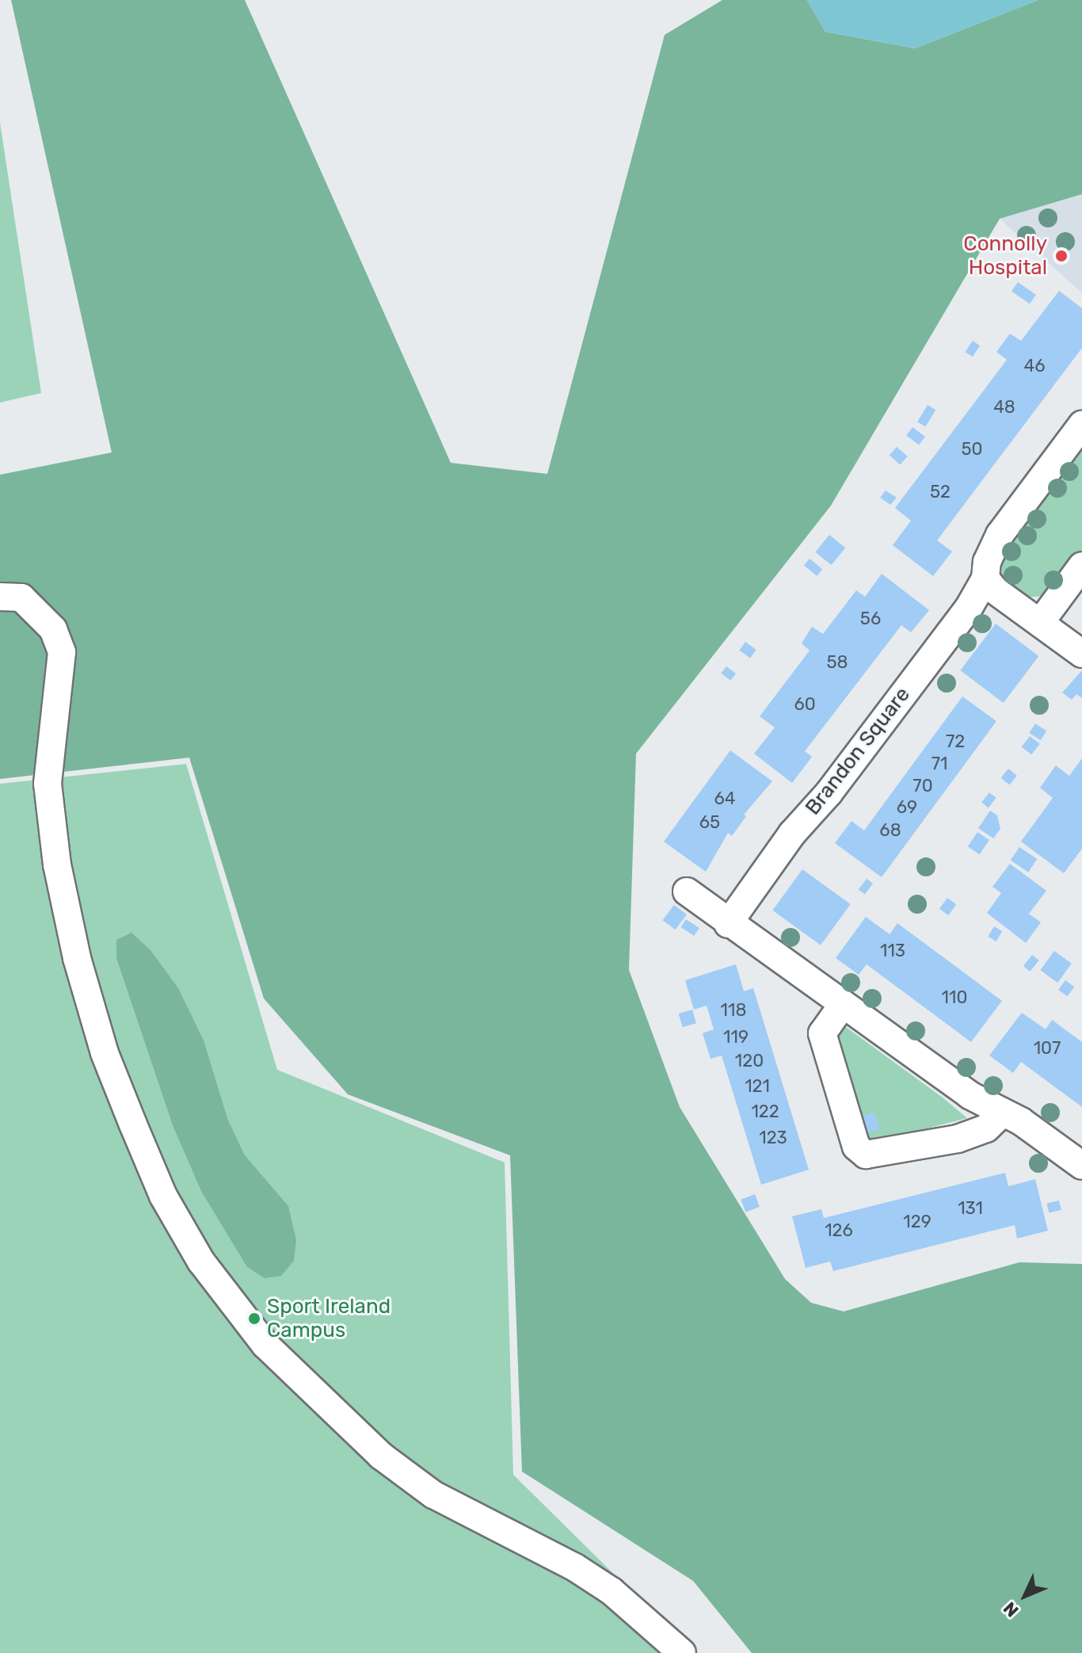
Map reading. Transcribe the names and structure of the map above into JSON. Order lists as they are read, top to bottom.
{
  "streets": {
    "street": ["Brandon Square"]
  },
  "places": ["Connolly Hospital", "Sport Ireland Campus"],
  "house_numbers": [
    "46",
    "48",
    "50",
    "52",
    "56",
    "58",
    "60",
    "72",
    "71",
    "70",
    "64",
    "69",
    "65",
    "68",
    "113",
    "110",
    "118",
    "119",
    "107",
    "120",
    "121",
    "122",
    "123",
    "131",
    "129",
    "126"
  ],
  "north": "bottom left"
}
